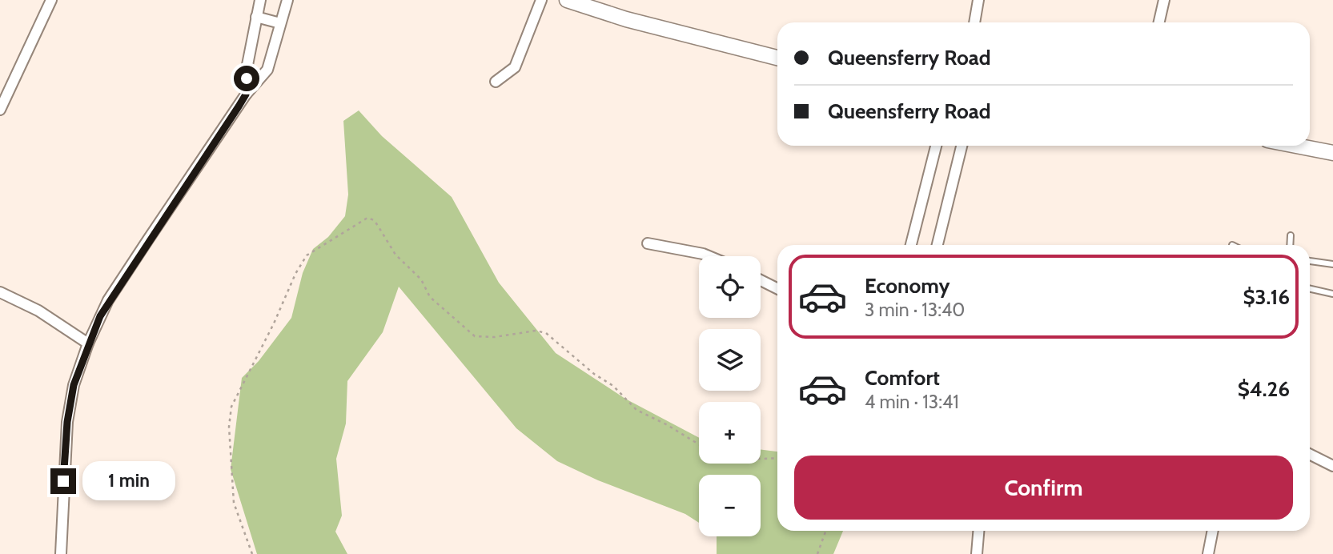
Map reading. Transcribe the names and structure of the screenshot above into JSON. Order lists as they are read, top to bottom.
{
  "page": {
    "banner": ["Queensferry Road", "Queensferry Road"],
    "list": [
      {
        "name": "Economy",
        "note": "3 min · 13:40",
        "value": "$3.16"
      },
      {
        "name": "Comfort",
        "note": "4 min · 13:41",
        "value": "$4.26"
      }
    ],
    "map_buttons": ["+", "−"],
    "buttons": "Confirm",
    "bubble": "1 min"
  }
}
